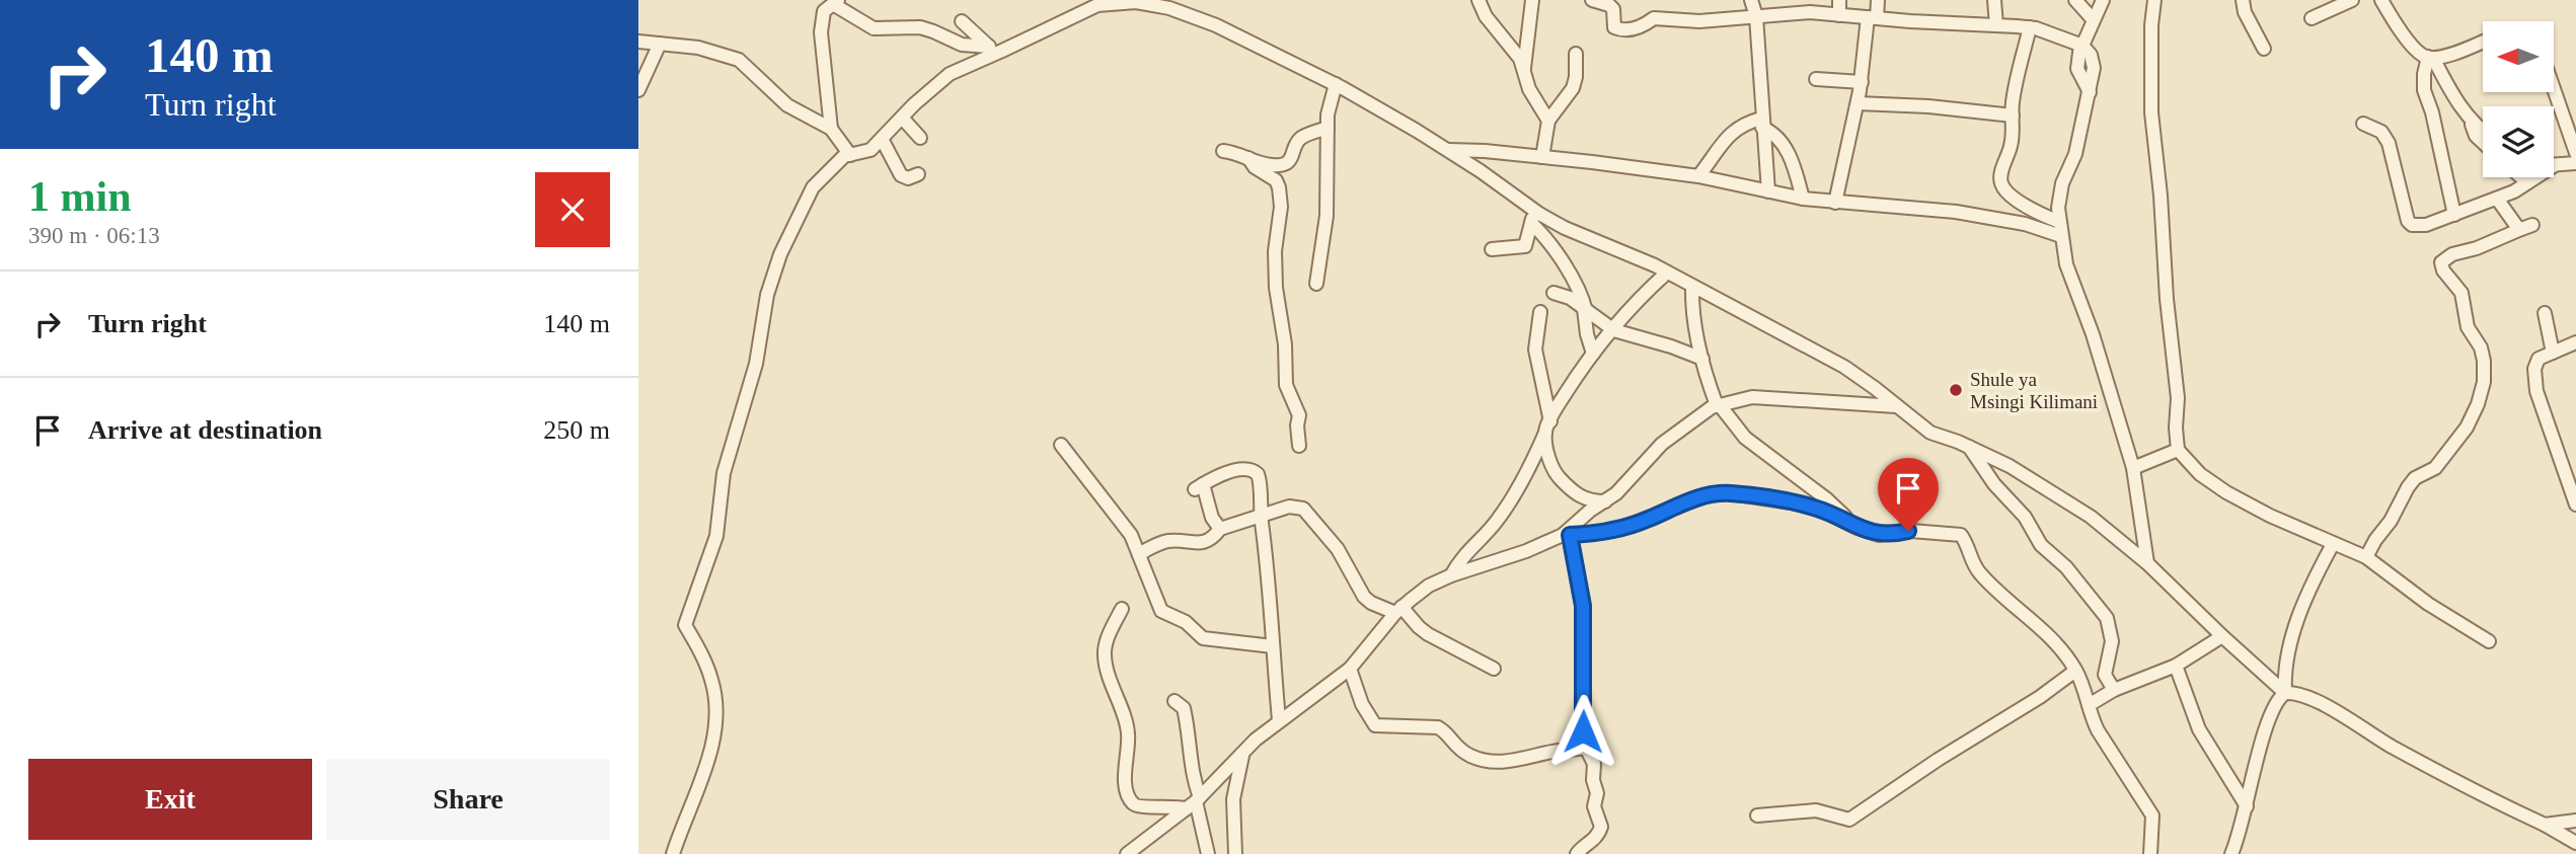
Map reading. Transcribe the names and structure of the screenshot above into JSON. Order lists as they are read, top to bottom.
{
  "places": ["Shule ya Msingi Kilimani"],
  "north": "left",
  "page": {
    "turn": ["140 m", "Turn right"],
    "heading": ["1 min", "390 m · 06:13"],
    "list": [
      {
        "name": "Turn right",
        "value": "140 m"
      },
      {
        "name": "Arrive at destination",
        "value": "250 m"
      }
    ],
    "buttons": ["Exit", "Share"]
  }
}
